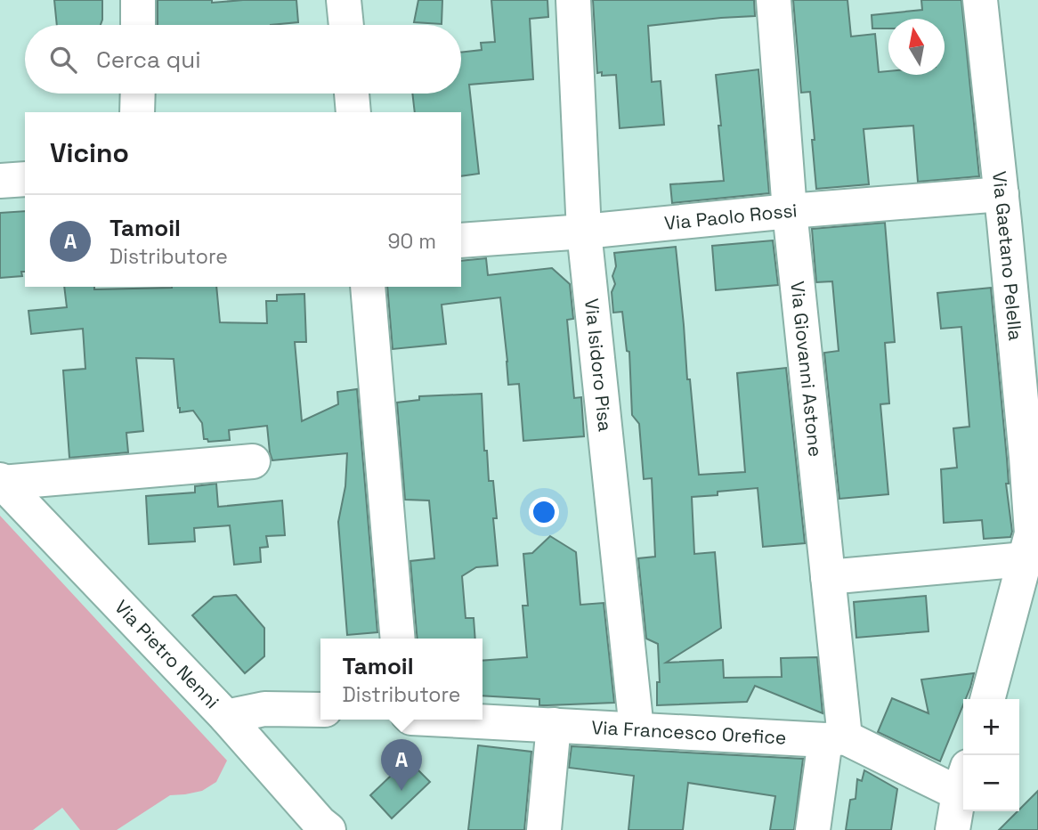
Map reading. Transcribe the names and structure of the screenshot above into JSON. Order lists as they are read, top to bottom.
{
  "streets": {
    "street": [
      "Via Paolo Rossi",
      "Via Gaetano Pelella",
      "Via Isidoro Pisa",
      "Via Giovanni Astone",
      "Via Pietro Nenni",
      "Via Francesco Orefice"
    ]
  },
  "crossings": [
    ["Via Paolo Rossi", "Via Gaetano Pelella"],
    ["Via Paolo Rossi", "Via Isidoro Pisa"],
    ["Via Paolo Rossi", "Via Giovanni Astone"],
    ["Via Isidoro Pisa", "Via Francesco Orefice"],
    ["Via Giovanni Astone", "Via Francesco Orefice"]
  ],
  "north": "top",
  "page": {
    "search": "Cerca qui",
    "heading": "Vicino",
    "list": [
      {
        "mark": "A",
        "name": "Tamoil",
        "note": "Distributore",
        "value": "90 m"
      }
    ],
    "popup": ["Tamoil", "Distributore"],
    "map_buttons": ["+", "−"],
    "pins": "A"
  }
}
